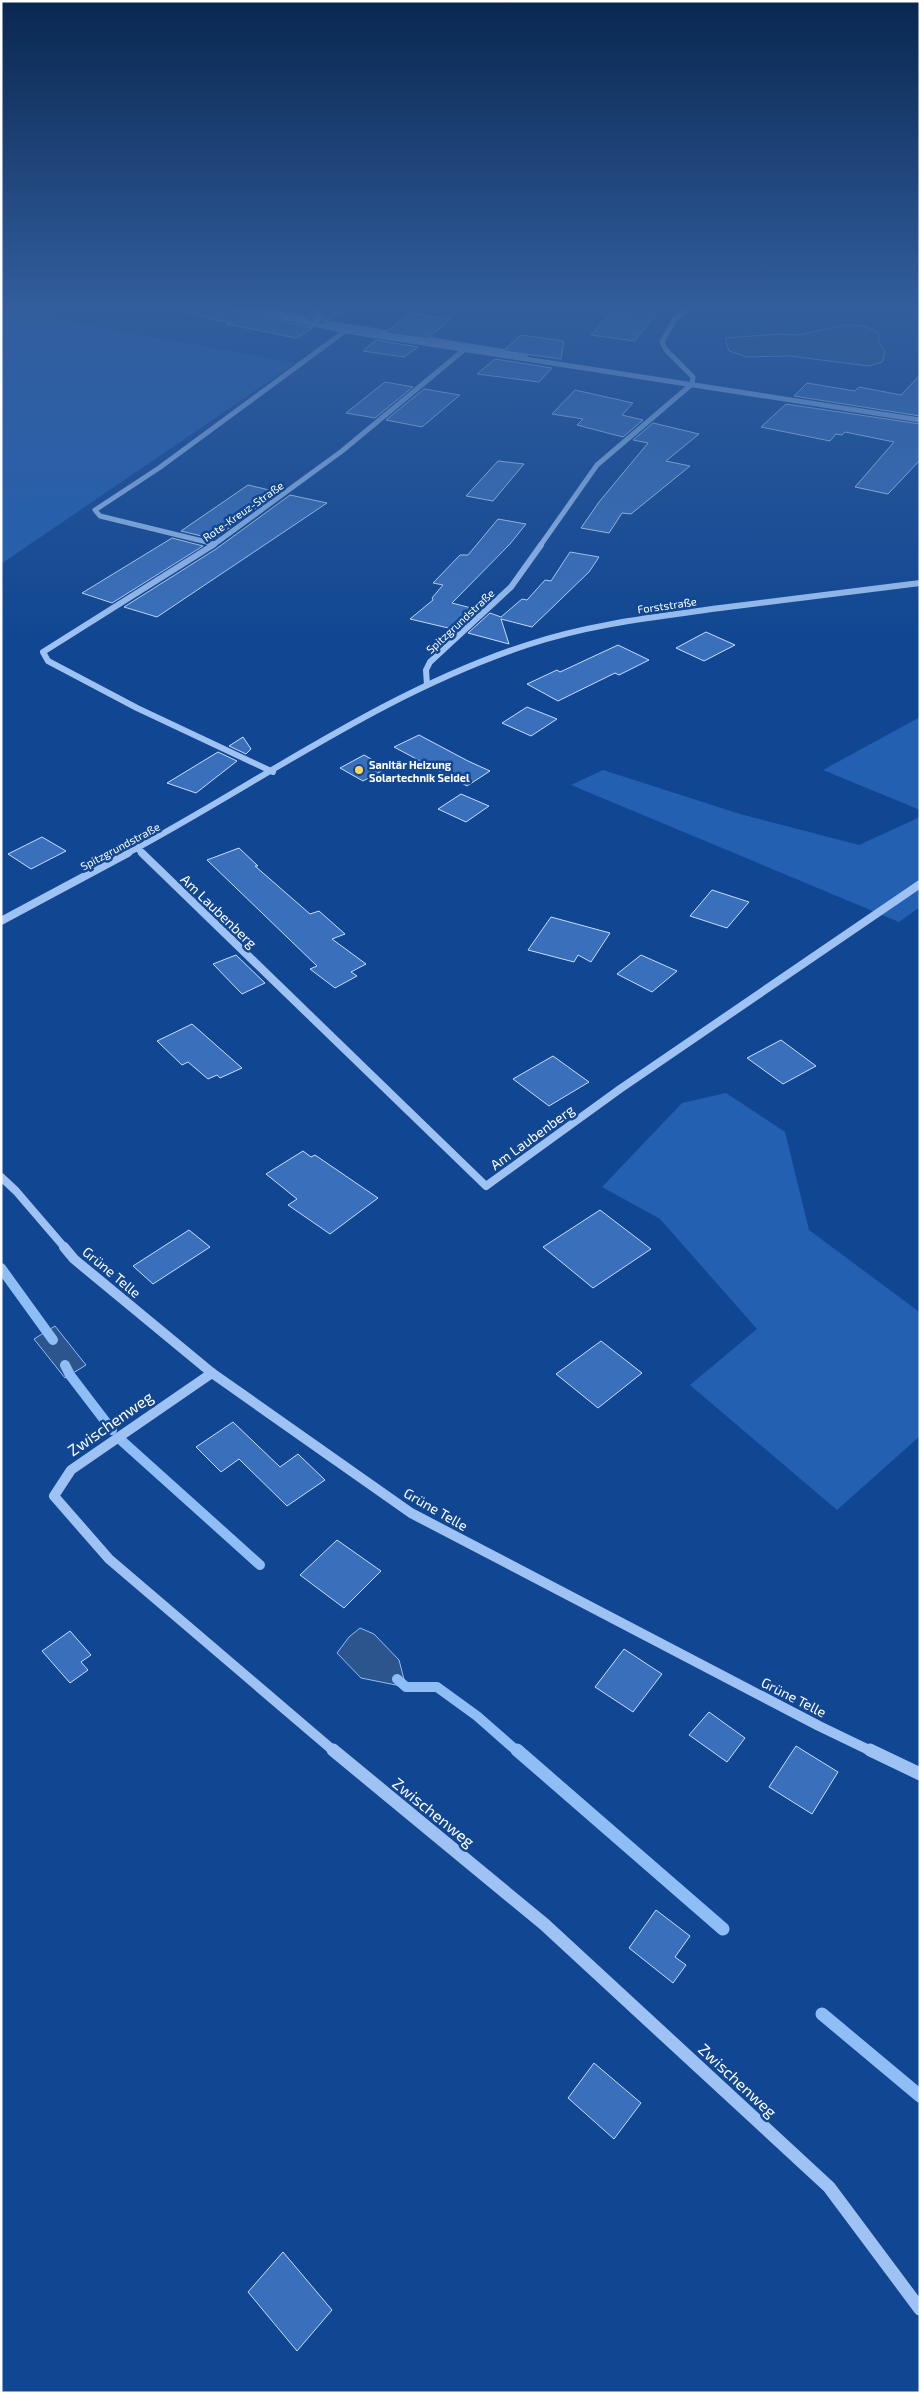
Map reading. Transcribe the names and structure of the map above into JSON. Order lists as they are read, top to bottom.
{
  "streets": {
    "street": [
      "Rote-Kreuz-Straße",
      "Forststraße",
      "Spitzgrundstraße",
      "Am Laubenberg",
      "Grüne Telle",
      "Zwischenweg"
    ]
  },
  "crossings": [
    ["Rote-Kreuz-Straße", "Spitzgrundstraße"],
    ["Forststraße", "Spitzgrundstraße"],
    ["Spitzgrundstraße", "Am Laubenberg"],
    ["Grüne Telle", "Zwischenweg"]
  ],
  "places": ["Sanitär Heizung Solartechnik Seidel"]
}
